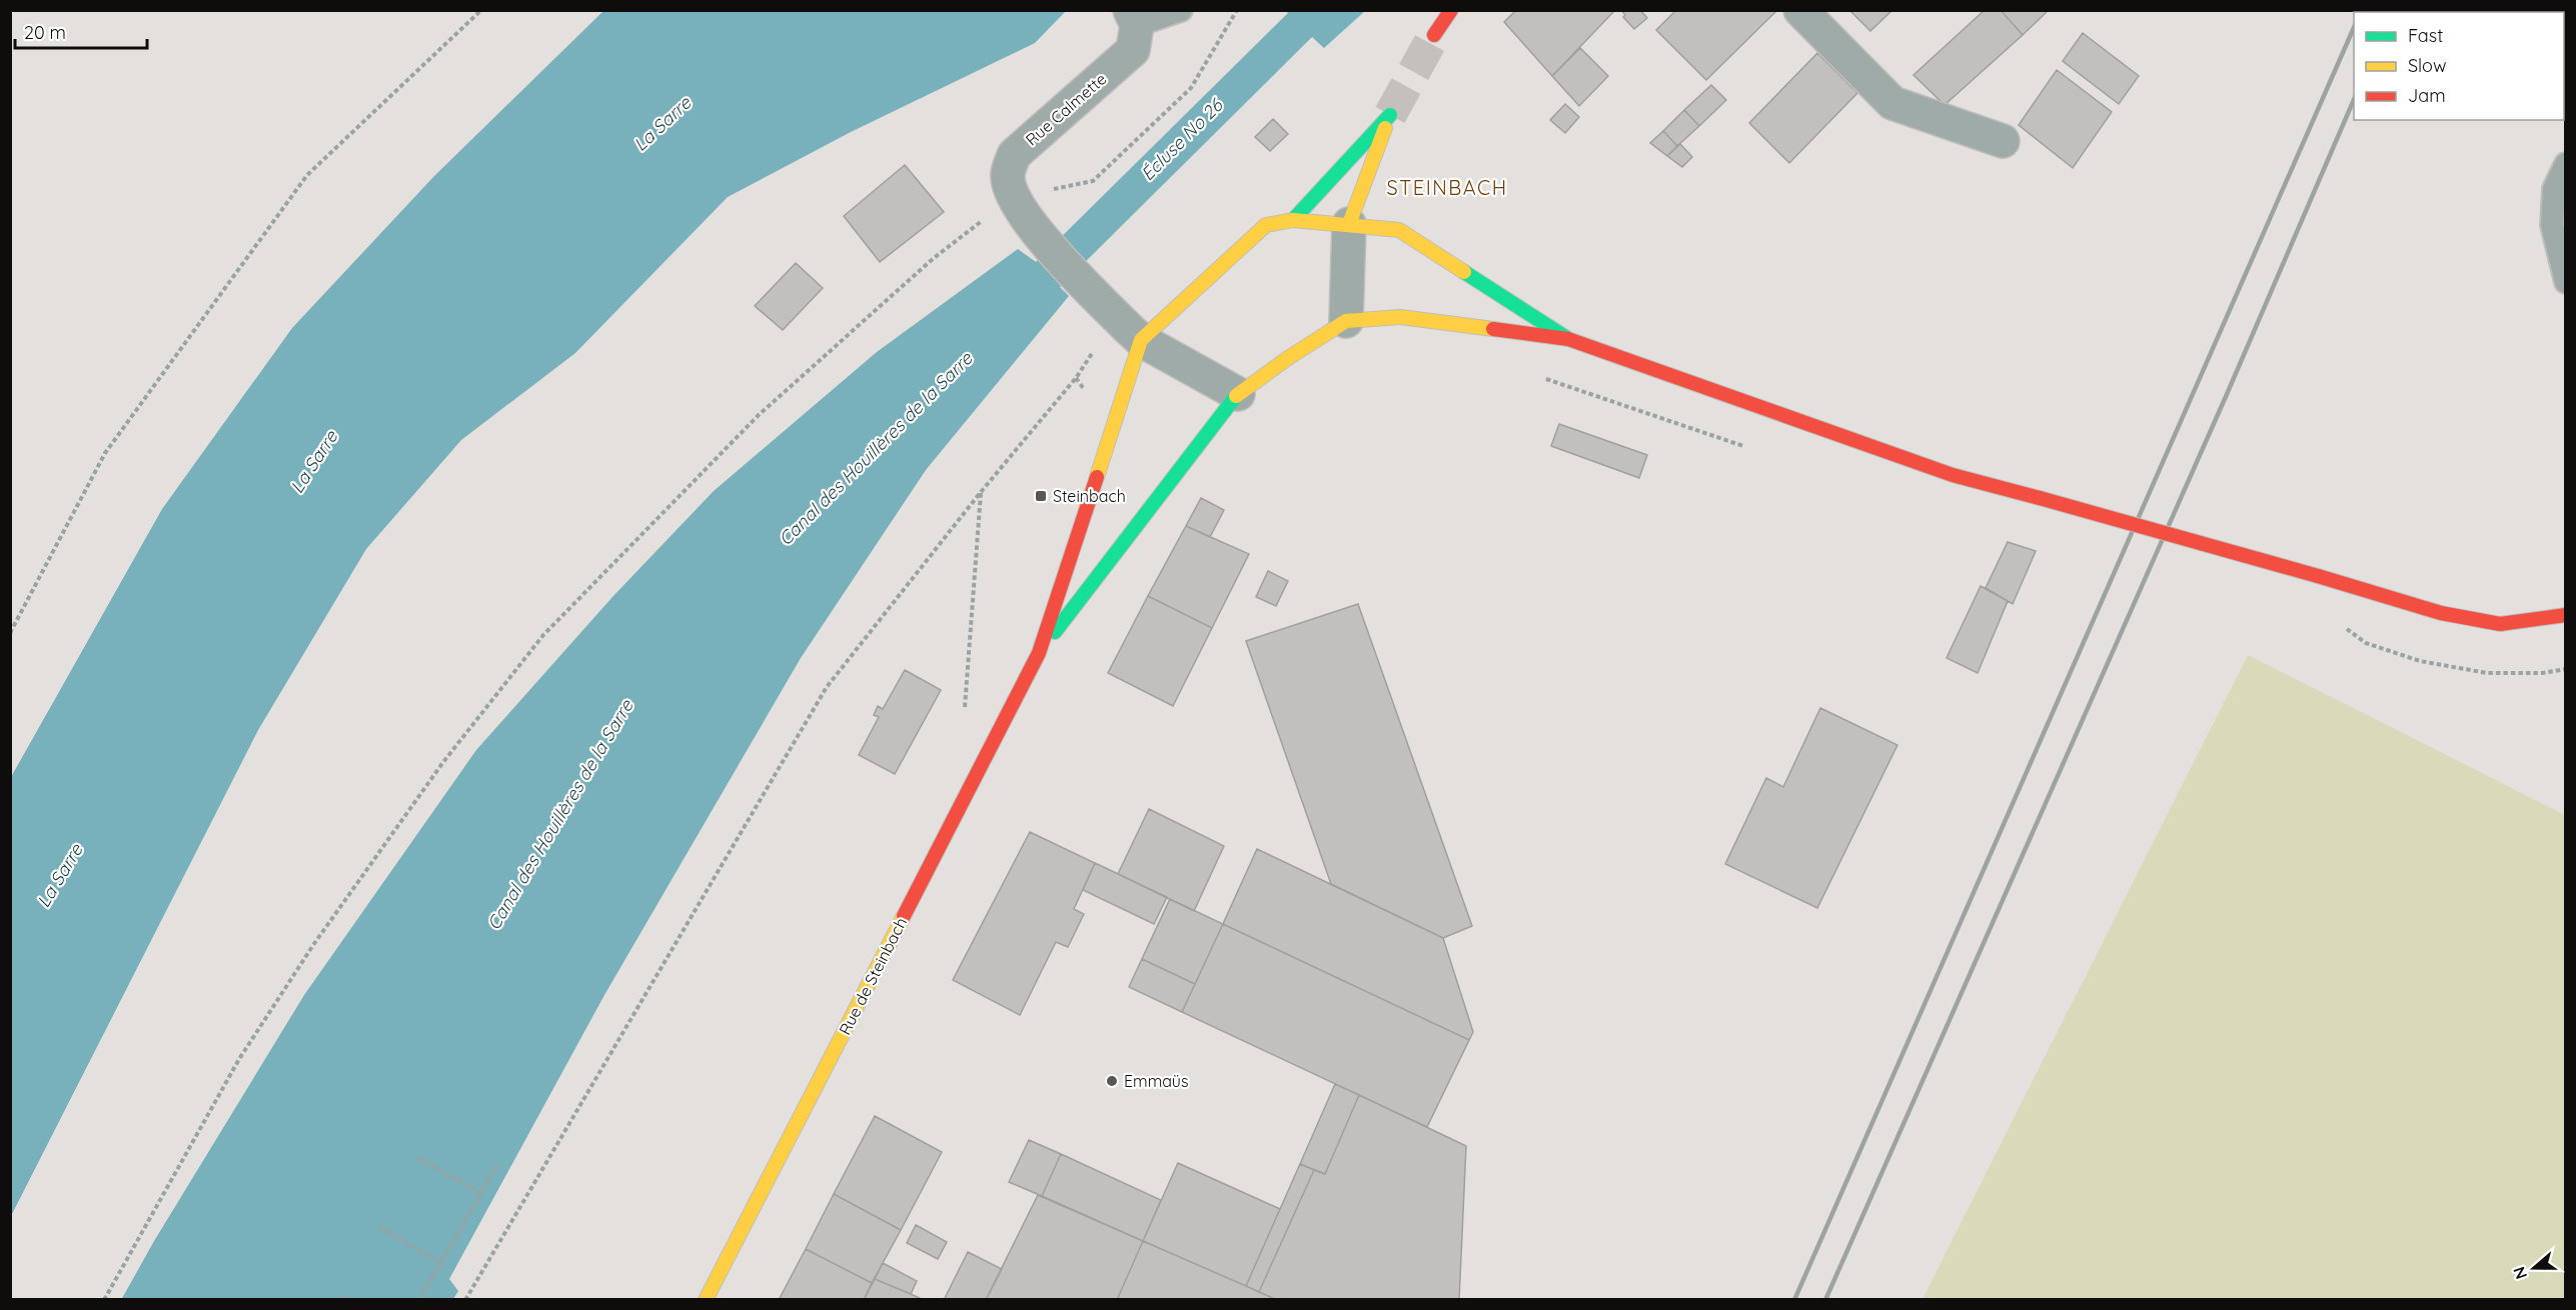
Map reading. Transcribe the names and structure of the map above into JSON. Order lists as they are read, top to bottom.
{
  "streets": {
    "main road": ["Rue de Steinbach"],
    "street": ["Rue Calmette"]
  },
  "districts": ["STEINBACH"],
  "water": ["La Sarre", "Écluse No 26", "Canal des Houillères de la Sarre"],
  "places": {
    "transit": ["Steinbach"],
    "other": ["Emmaüs"]
  },
  "legend": ["Fast", "Slow", "Jam"],
  "scale_bar": "20 m",
  "north": "left"
}
